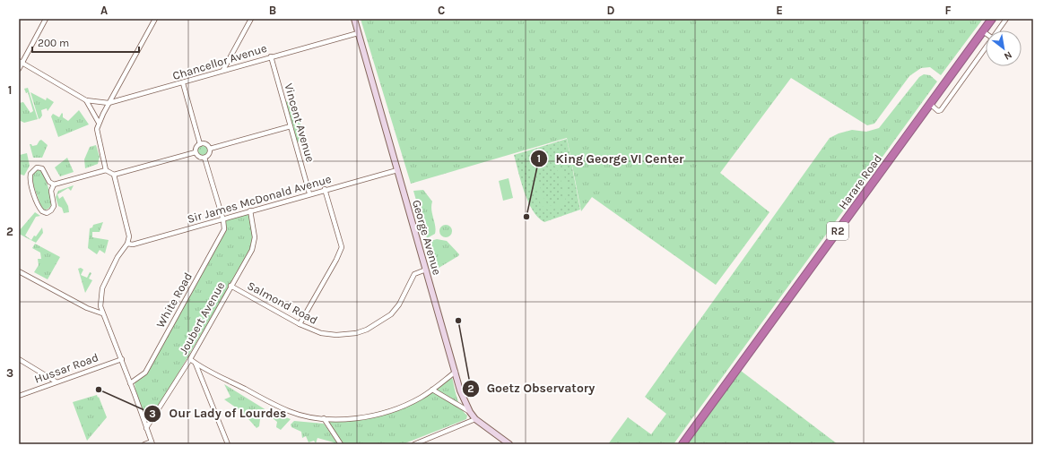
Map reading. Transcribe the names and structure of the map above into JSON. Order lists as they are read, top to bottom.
{
  "streets": {
    "highway": ["Harare Road", "R2"],
    "main road": ["George Avenue"],
    "street": [
      "Chancellor Avenue",
      "Vincent Avenue",
      "Sir James McDonald Avenue",
      "White Road",
      "Salmond Road",
      "Joubert Avenue",
      "Hussar Road"
    ]
  },
  "crossings": [
    ["Chancellor Avenue", "Vincent Avenue"],
    ["Chancellor Avenue", "George Avenue"],
    ["Vincent Avenue", "Sir James McDonald Avenue"],
    ["Sir James McDonald Avenue", "George Avenue"],
    ["Sir James McDonald Avenue", "White Road"],
    ["Sir James McDonald Avenue", "Joubert Avenue"],
    ["George Avenue", "Salmond Road"],
    ["Salmond Road", "Joubert Avenue"]
  ],
  "places": ["King George VI Center", "Goetz Observatory", "Our Lady of Lourdes"],
  "scale_bar": "200 m",
  "north": "bottom right",
  "grid": {
    "columns": [
      "A",
      "B",
      "C",
      "D",
      "E",
      "F"
    ],
    "rows": ["1", "2", "3"]
  }
}
